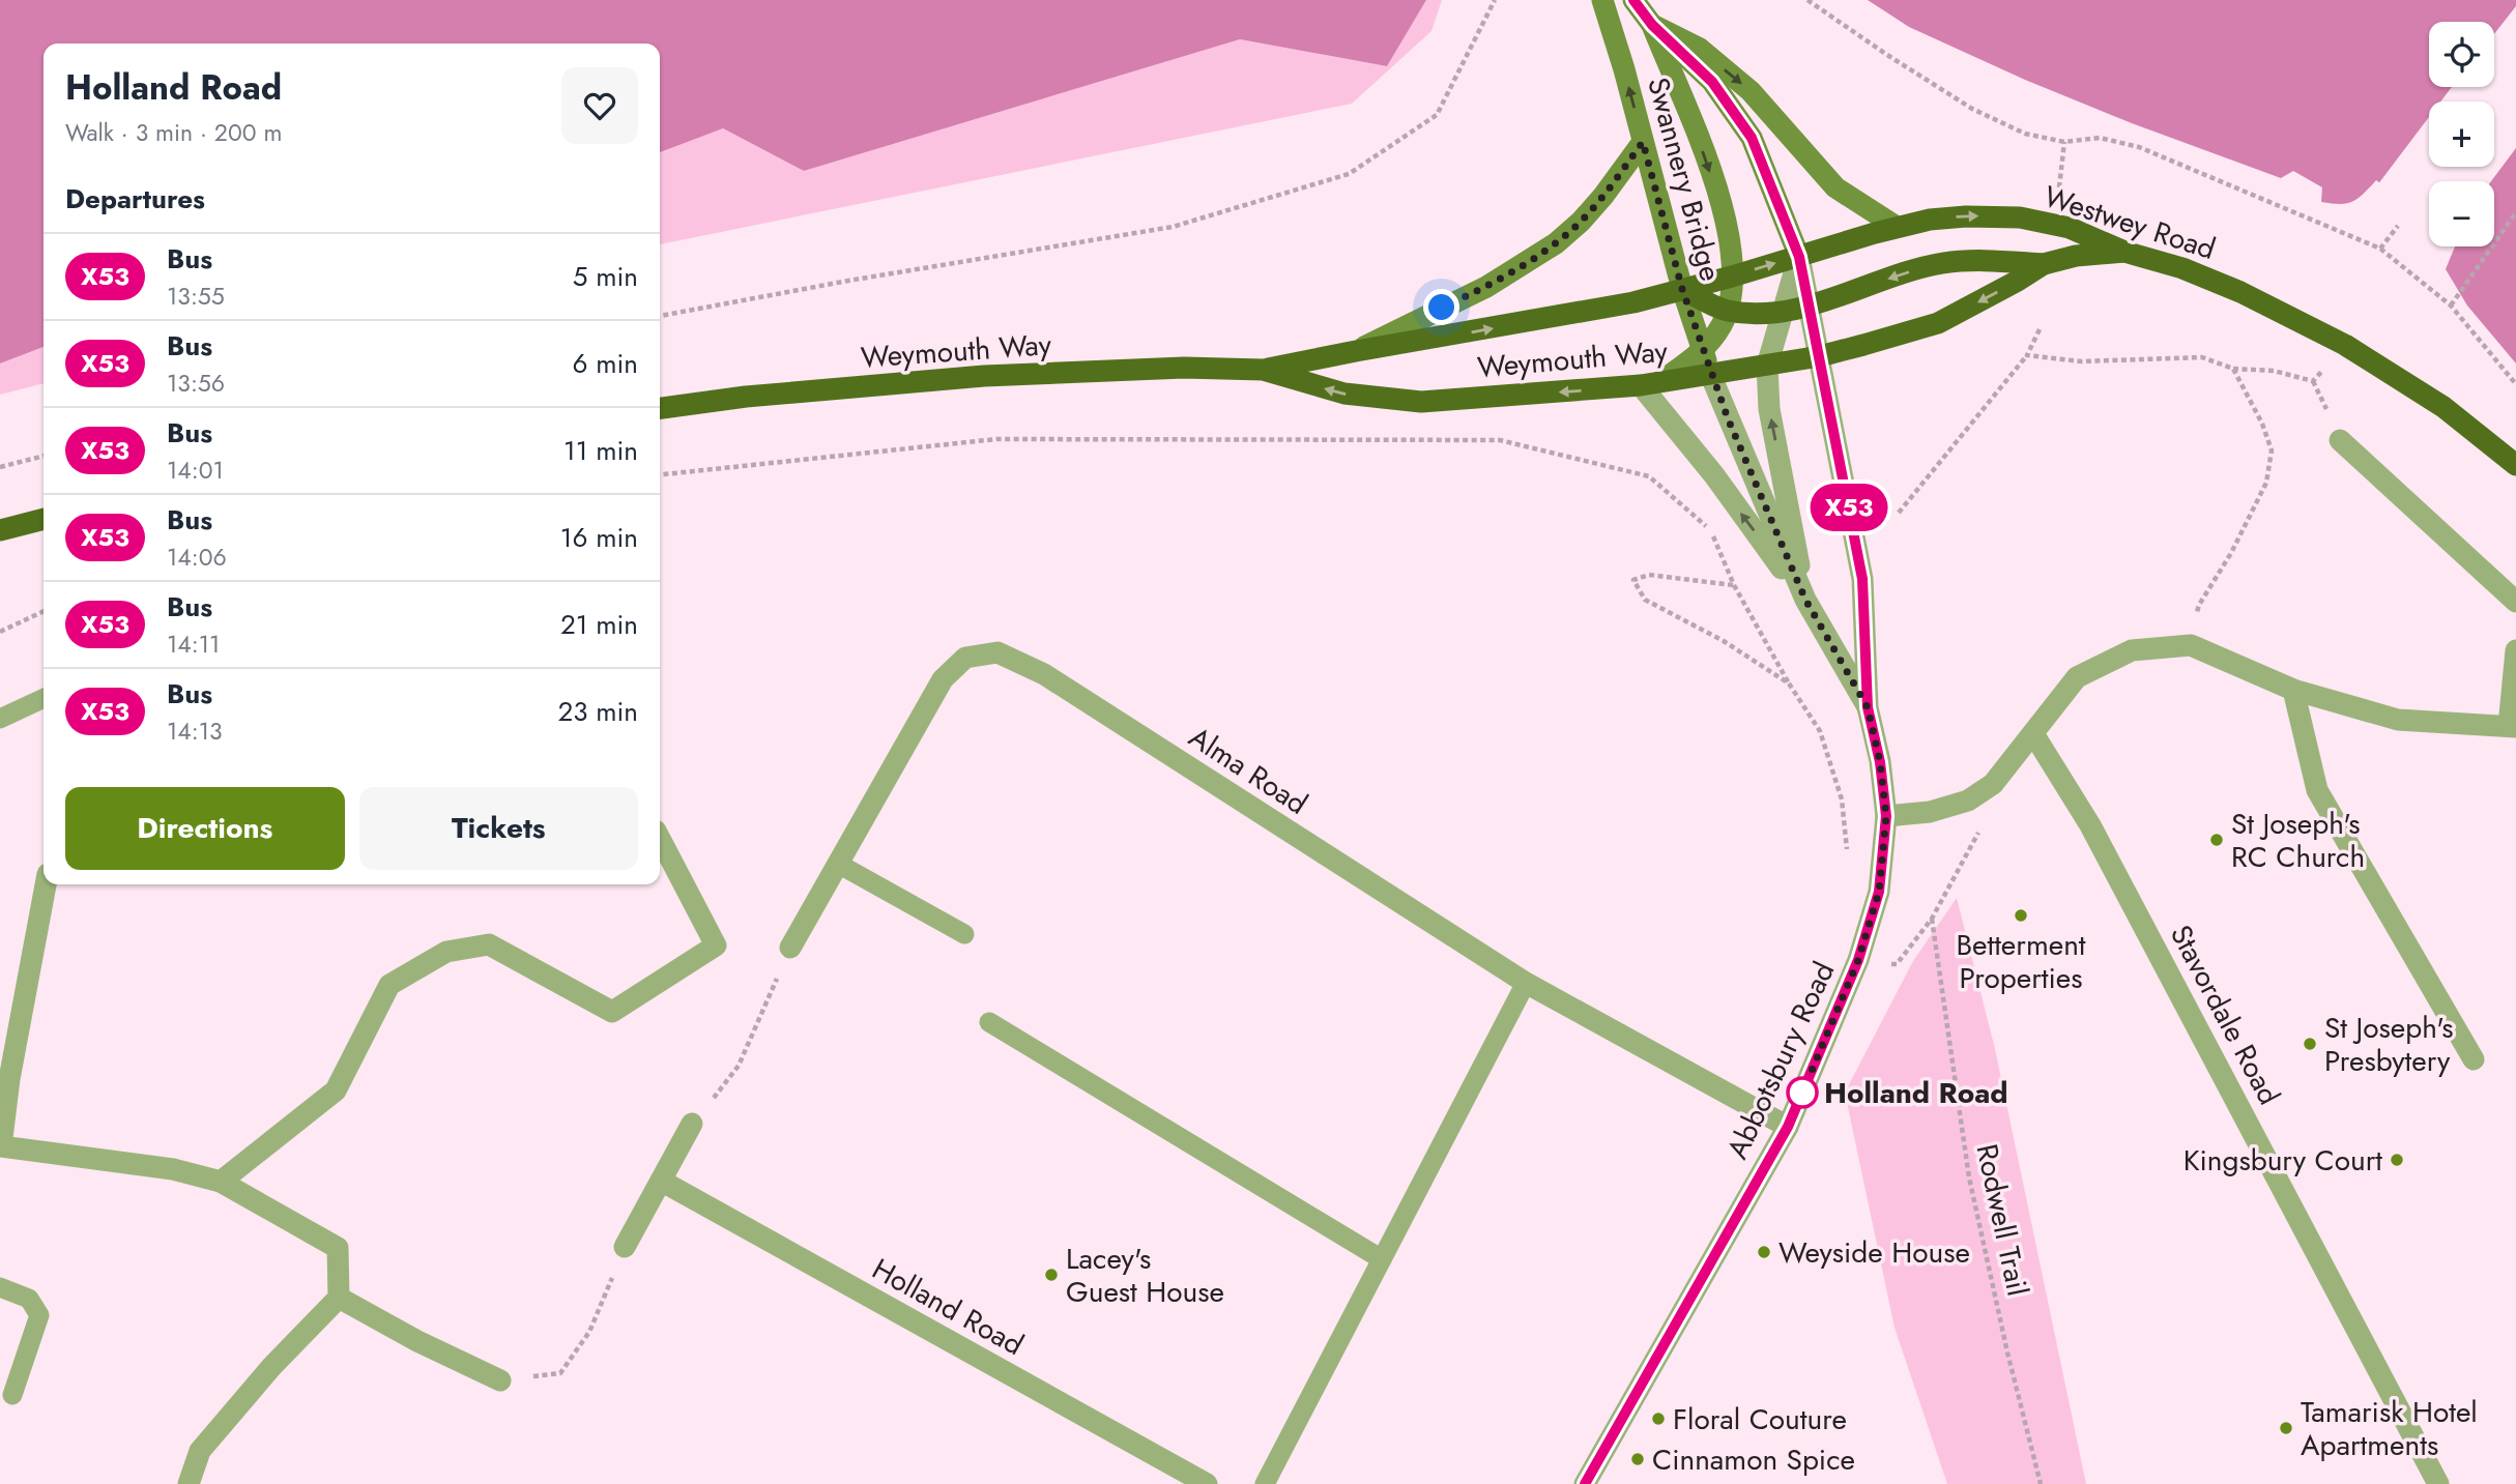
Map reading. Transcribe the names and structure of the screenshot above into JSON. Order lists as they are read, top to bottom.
{
  "streets": {
    "highway": ["Westwey Road", "Weymouth Way"],
    "main road": ["Swannery Bridge"],
    "street": [
      "Alma Road",
      "Stavordale Road",
      "Abbotsbury Road",
      "Holland Road"
    ],
    "path": ["Rodwell Trail"]
  },
  "crossings": [
    ["Swannery Bridge", "Westwey Road"],
    ["Swannery Bridge", "Weymouth Way"],
    ["Swannery Bridge", "Abbotsbury Road"],
    ["Westwey Road", "Weymouth Way"],
    ["Westwey Road", "Abbotsbury Road"],
    ["Weymouth Way", "Abbotsbury Road"],
    ["Alma Road", "Abbotsbury Road"]
  ],
  "places": [
    "St Joseph's RC Church",
    "Betterment Properties",
    "St Joseph's Presbytery",
    "Holland Road",
    "Kingsbury Court",
    "Weyside House",
    "Lacey's Guest House",
    "Floral Couture",
    "Tamarisk Hotel Apartments",
    "Cinnamon Spice"
  ],
  "lines": ["bus line X53"],
  "page": {
    "on_map": "X53",
    "map_buttons": ["+", "−"],
    "heading": [
      ["Holland Road", "Walk · 3 min · 200 m"],
      "Departures"
    ],
    "list": [
      {
        "mark": "X53",
        "name": "Bus",
        "note": "13:55",
        "value": "5 min"
      },
      {
        "mark": "X53",
        "name": "Bus",
        "note": "13:56",
        "value": "6 min"
      },
      {
        "mark": "X53",
        "name": "Bus",
        "note": "14:01",
        "value": "11 min"
      },
      {
        "mark": "X53",
        "name": "Bus",
        "note": "14:06",
        "value": "16 min"
      },
      {
        "mark": "X53",
        "name": "Bus",
        "note": "14:11",
        "value": "21 min"
      },
      {
        "mark": "X53",
        "name": "Bus",
        "note": "14:13",
        "value": "23 min"
      }
    ],
    "buttons": ["Directions", "Tickets"]
  }
}
